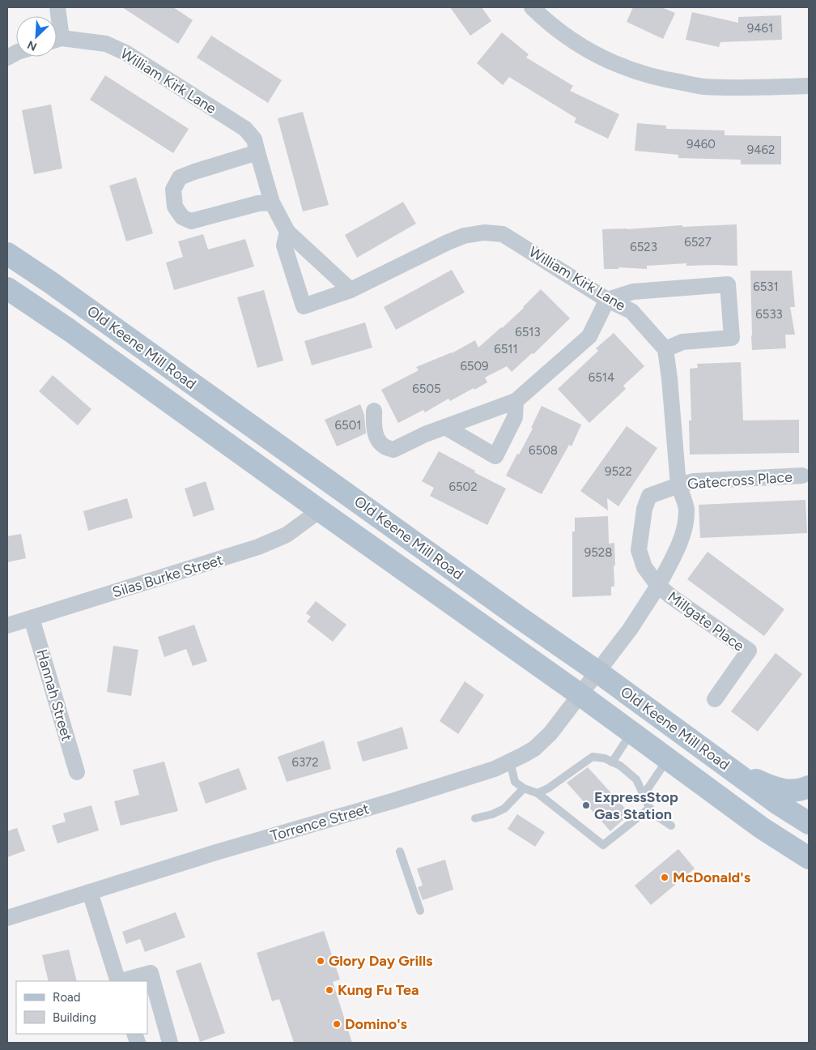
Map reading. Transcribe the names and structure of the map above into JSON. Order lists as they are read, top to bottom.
{
  "streets": {
    "main road": ["Old Keene Mill Road"],
    "street": [
      "William Kirk Lane",
      "Gatecross Place",
      "Silas Burke Street",
      "Millgate Place",
      "Hannah Street",
      "Torrence Street"
    ]
  },
  "crossings": [
    ["Old Keene Mill Road", "Silas Burke Street"],
    ["Old Keene Mill Road", "Torrence Street"],
    ["Silas Burke Street", "Hannah Street"]
  ],
  "places": [
    "ExpressStop Gas Station",
    "McDonald's",
    "Glory Day Grills",
    "Kung Fu Tea",
    "Domino's"
  ],
  "house_numbers": [
    "9461",
    "9460",
    "9462",
    "6527",
    "6523",
    "6531",
    "6533",
    "6513",
    "6511",
    "6509",
    "6514",
    "6505",
    "6501",
    "6508",
    "9522",
    "6502",
    "9528",
    "6372"
  ],
  "legend": ["Road", "Building"],
  "north": "bottom left"
}
